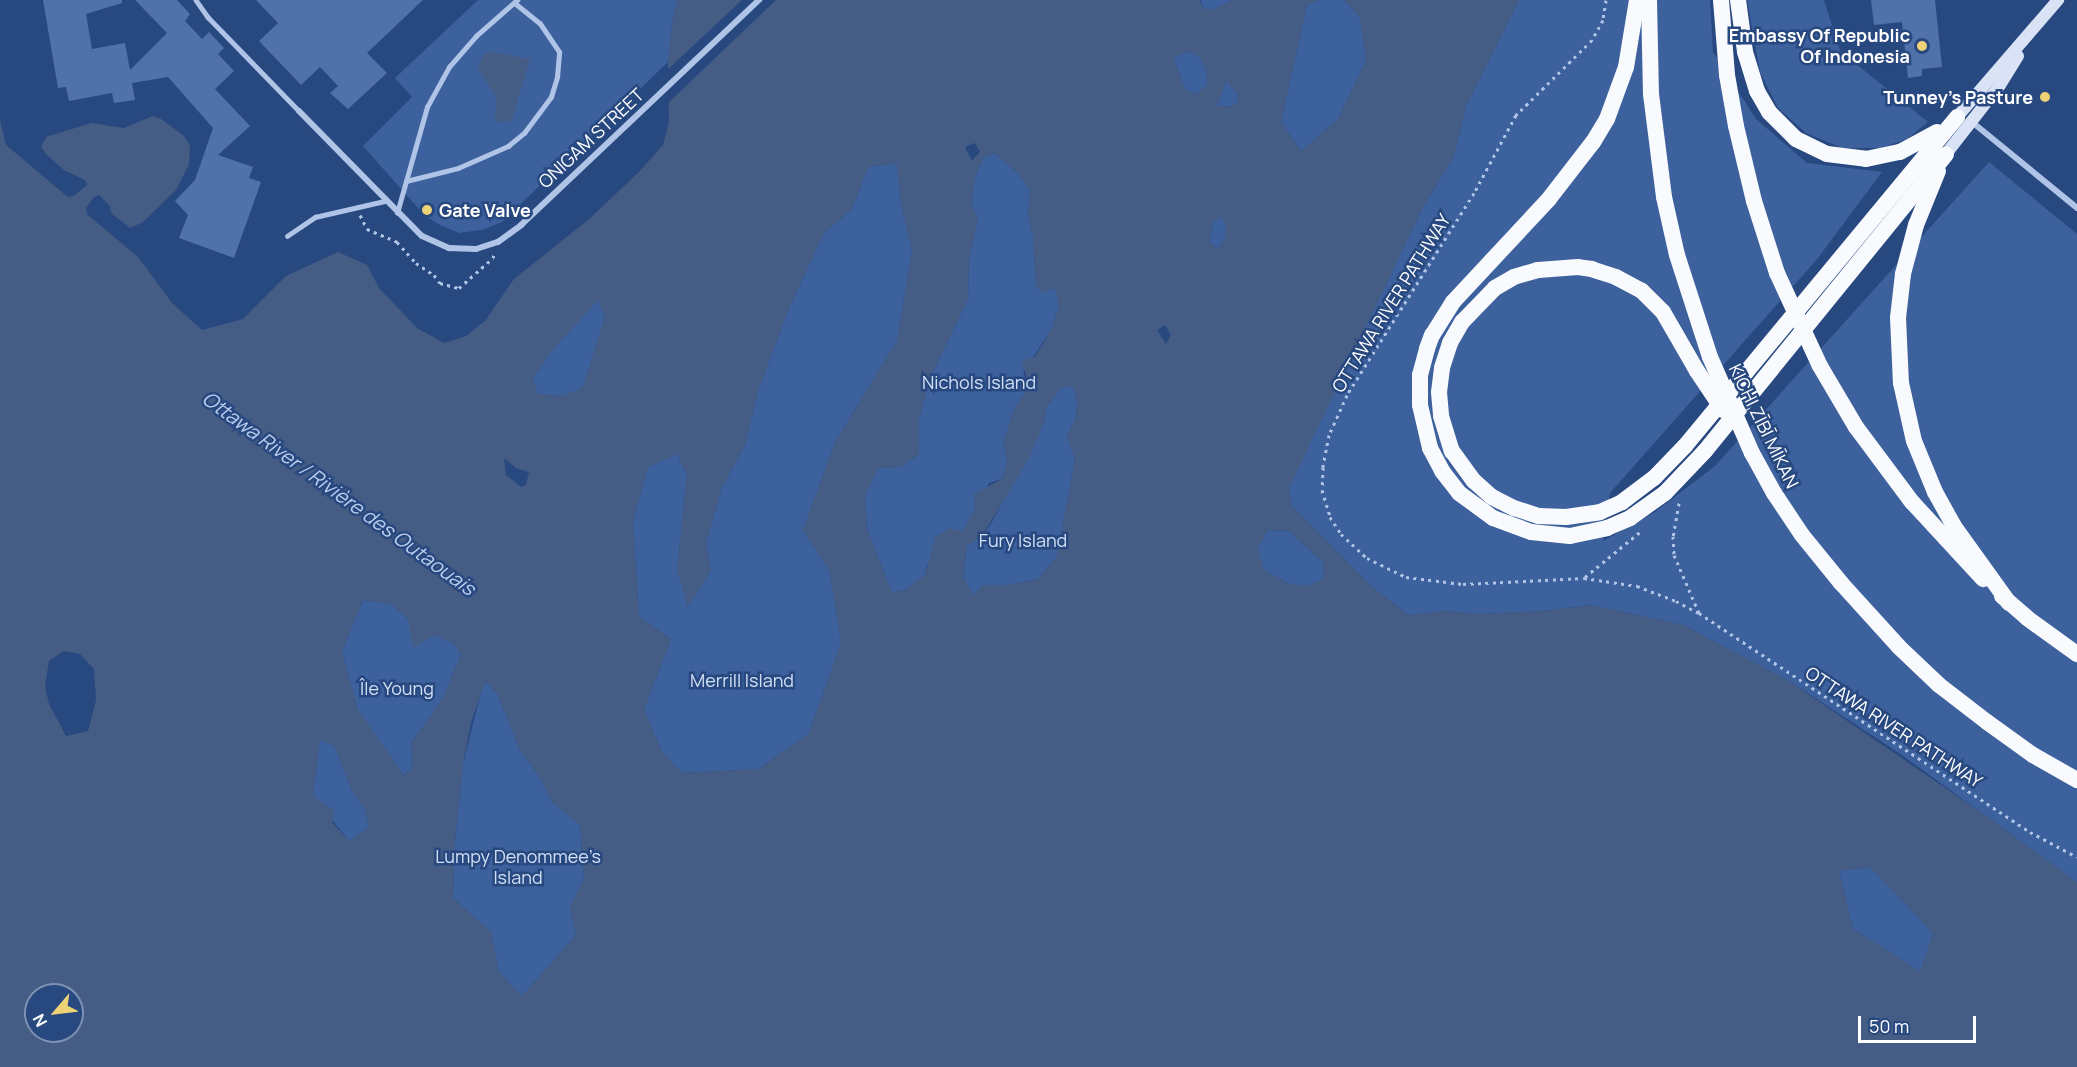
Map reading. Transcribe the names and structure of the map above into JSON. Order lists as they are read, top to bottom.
{
  "streets": {
    "highway": ["KICHI ZĪBĪ MĪKAN"],
    "street": ["ONIGAM STREET"],
    "path": ["OTTAWA RIVER PATHWAY"]
  },
  "water": ["Ottawa River / Rivière des Outaouais"],
  "parks": [
    "Nichols Island",
    "Fury Island",
    "Merrill Island",
    "Île Young",
    "Lumpy Denommee’s Island"
  ],
  "places": ["Embassy Of Republic Of Indonesia", "Tunney's Pasture", "Gate Valve"],
  "scale_bar": "50 m",
  "north": "bottom left"
}
